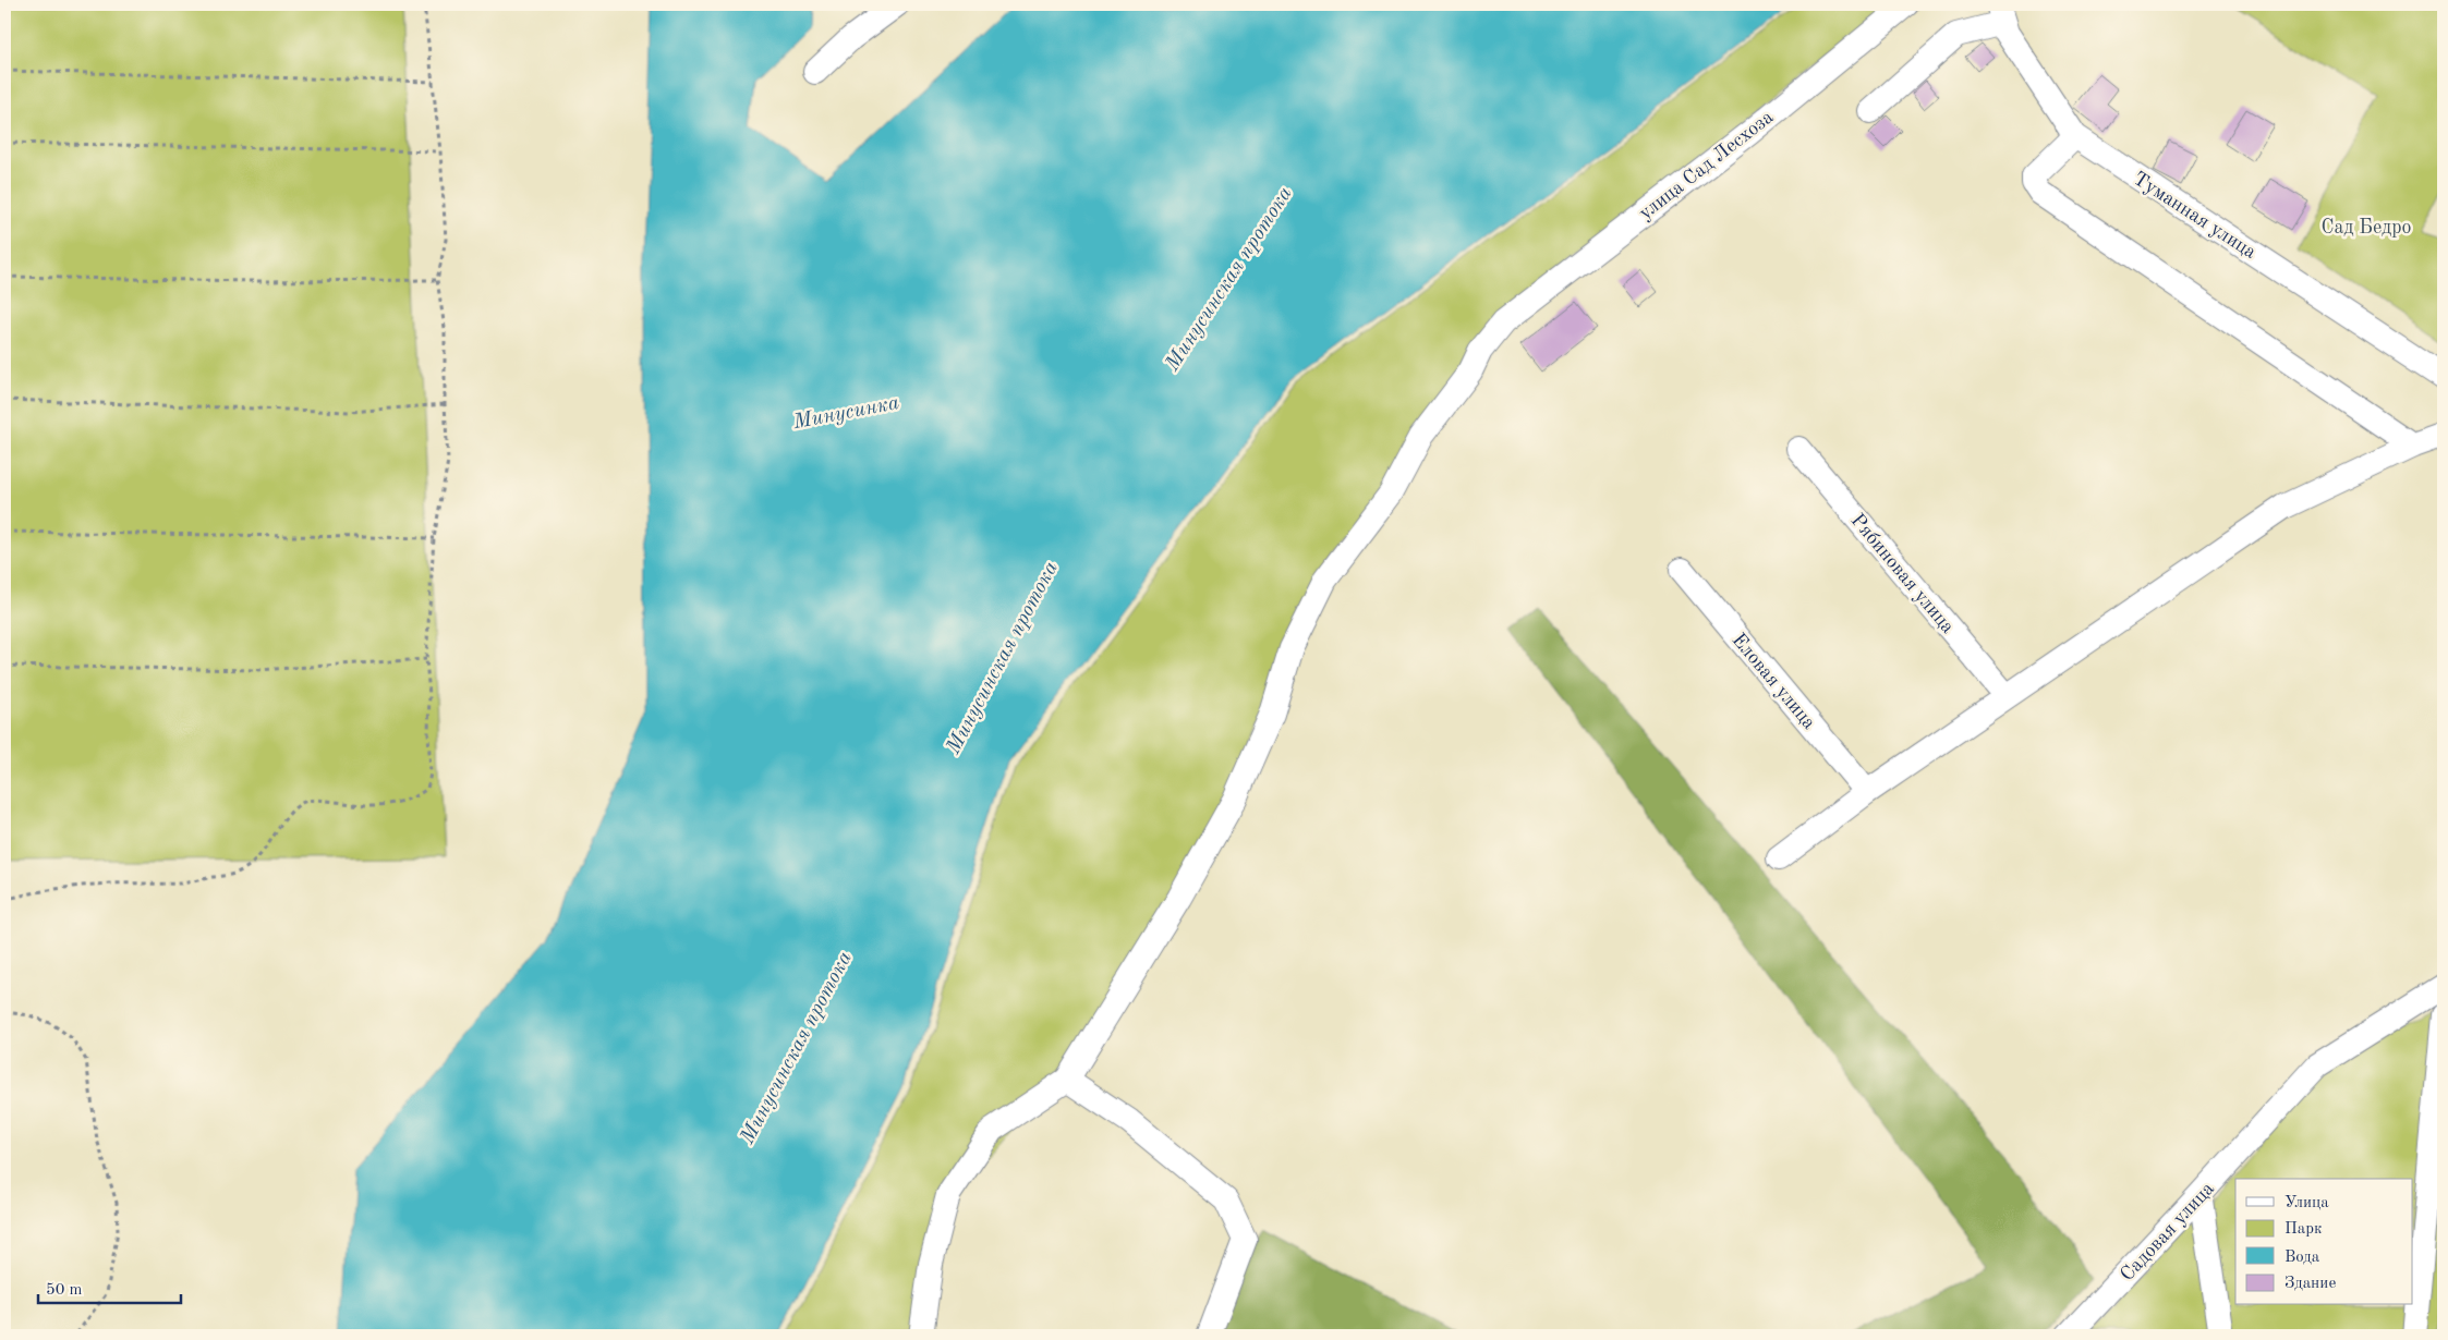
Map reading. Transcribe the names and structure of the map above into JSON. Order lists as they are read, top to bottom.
{
  "streets": {
    "street": [
      "улица Сад Лесхоза",
      "Туманная улица",
      "Рябиновая улица",
      "Еловая улица",
      "Садовая улица"
    ]
  },
  "water": ["Минусинская протока", "Минусинка"],
  "parks": ["Сад Бедро"],
  "legend": [
    "Улица",
    "Парк",
    "Вода",
    "Здание"
  ],
  "scale_bar": "50 m"
}
